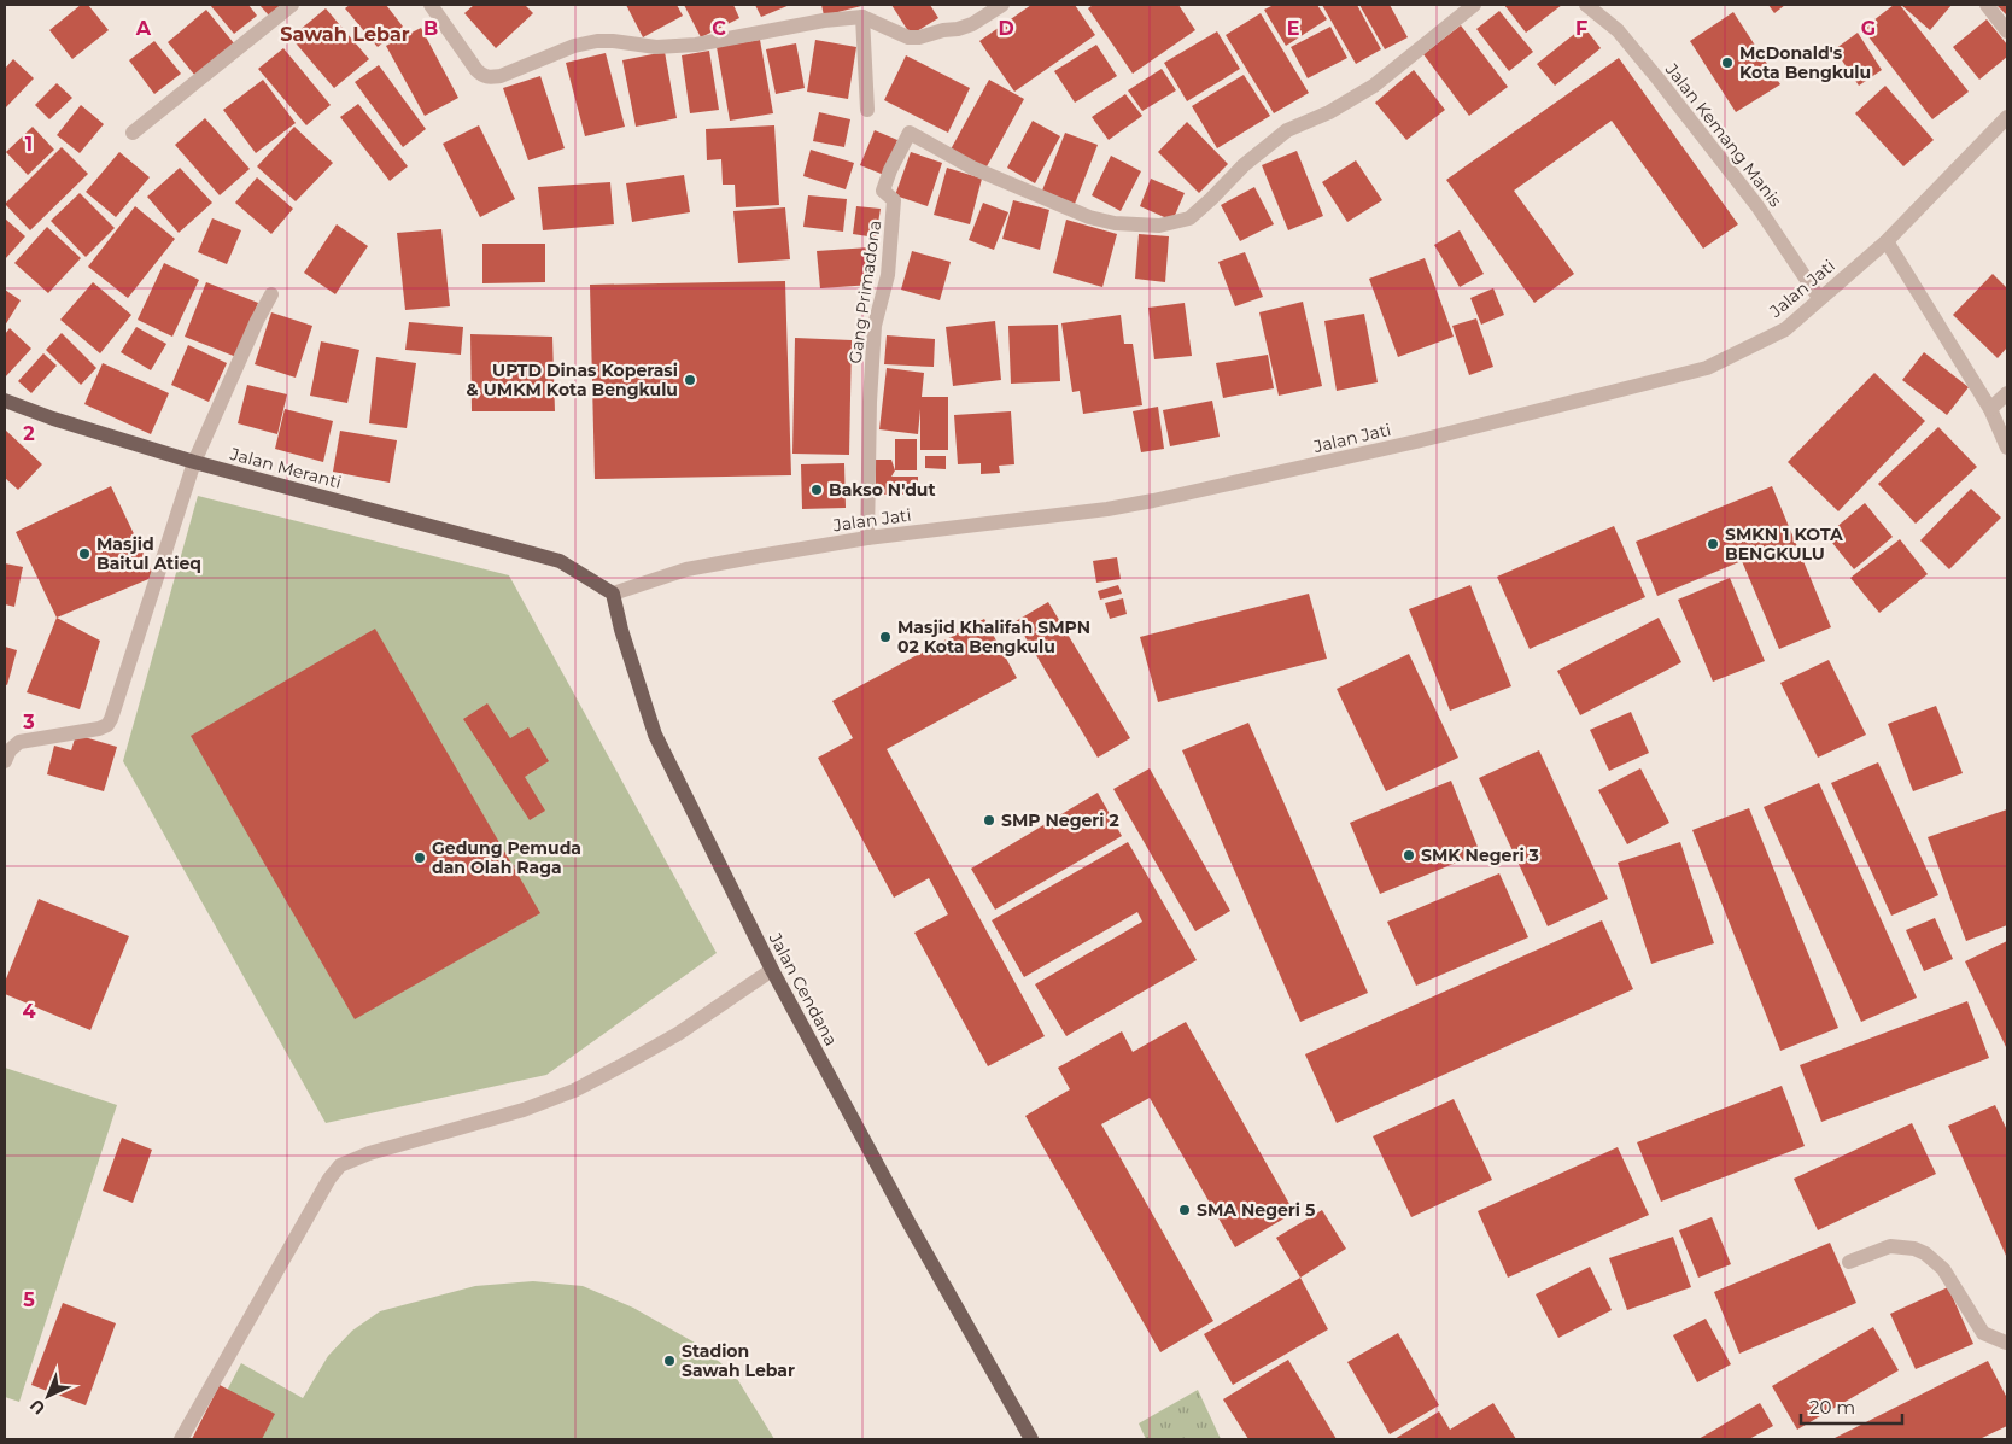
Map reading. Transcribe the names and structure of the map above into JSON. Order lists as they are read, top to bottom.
{
  "streets": {
    "main road": ["Jalan Meranti", "Jalan Cendana"],
    "street": ["Jalan Kemang Manis", "Jalan Jati", "Gang Primadona"]
  },
  "crossings": [
    ["Jalan Kemang Manis", "Jalan Jati"],
    ["Jalan Jati", "Gang Primadona"],
    ["Jalan Jati", "Jalan Meranti"],
    ["Jalan Jati", "Jalan Cendana"],
    ["Jalan Meranti", "Jalan Cendana"]
  ],
  "districts": ["Sawah Lebar"],
  "places": [
    "McDonald's Kota Bengkulu",
    "UPTD Dinas Koperasi & UMKM Kota Bengkulu",
    "Bakso N'dut",
    "SMKN 1 KOTA BENGKULU",
    "Masjid Baitul Atieq",
    "Masjid Khalifah SMPN 02 Kota Bengkulu",
    "SMP Negeri 2",
    "SMK Negeri 3",
    "Gedung Pemuda dan Olah Raga",
    "SMA Negeri 5",
    "Stadion Sawah Lebar"
  ],
  "scale_bar": "20 m",
  "north": "bottom left",
  "grid": {
    "columns": [
      "A",
      "B",
      "C",
      "D",
      "E",
      "F",
      "G"
    ],
    "rows": [
      "1",
      "2",
      "3",
      "4",
      "5"
    ]
  }
}
